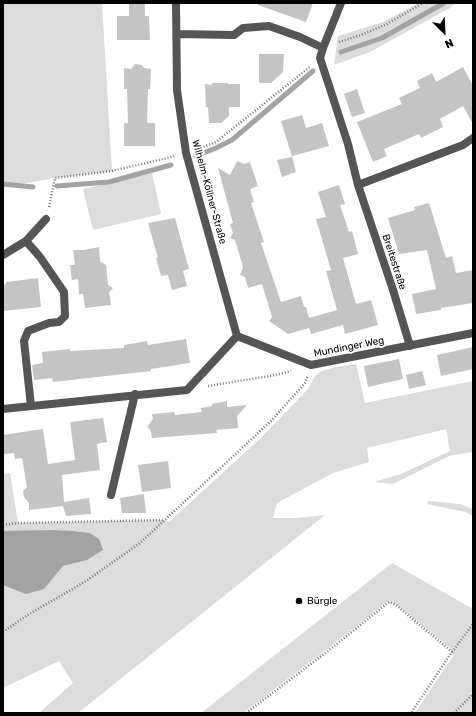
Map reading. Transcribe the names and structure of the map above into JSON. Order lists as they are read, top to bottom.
{
  "streets": {
    "street": ["Wilhelm-Köllner-Straße", "Breitestraße", "Mundinger Weg"]
  },
  "crossings": [
    ["Wilhelm-Köllner-Straße", "Mundinger Weg"],
    ["Breitestraße", "Mundinger Weg"]
  ],
  "places": ["Bürgle"],
  "north": "bottom right"
}
